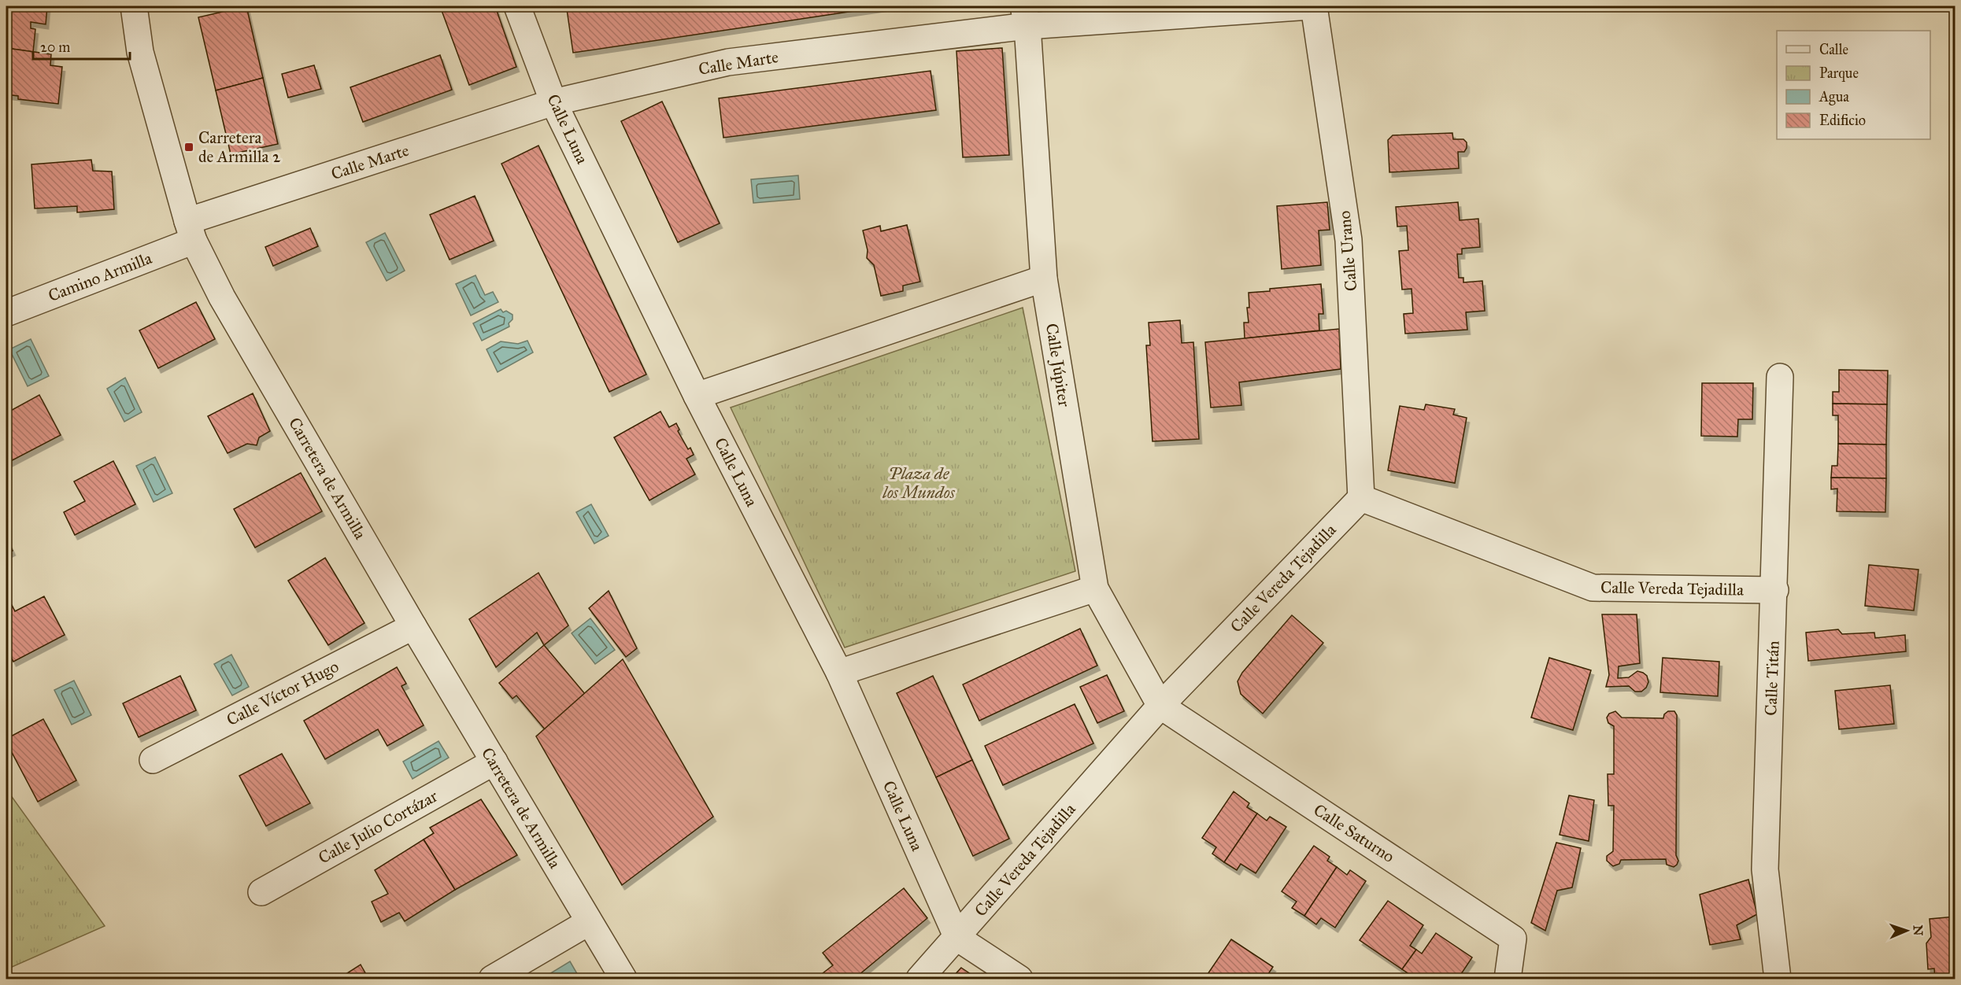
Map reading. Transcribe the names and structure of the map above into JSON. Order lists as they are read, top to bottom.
{
  "streets": {
    "street": [
      "Calle Marte",
      "Calle Luna",
      "Calle Urano",
      "Camino Armilla",
      "Calle Júpiter",
      "Carretera de Armilla",
      "Calle Vereda Tejadilla",
      "Calle Titán",
      "Calle Víctor Hugo",
      "Calle Julio Cortázar",
      "Calle Saturno"
    ]
  },
  "crossings": [
    ["Calle Marte", "Calle Luna"],
    ["Calle Marte", "Calle Urano"],
    ["Calle Marte", "Camino Armilla"],
    ["Calle Marte", "Calle Júpiter"],
    ["Calle Marte", "Carretera de Armilla"],
    ["Calle Luna", "Calle Vereda Tejadilla"],
    ["Calle Urano", "Calle Vereda Tejadilla"],
    ["Camino Armilla", "Carretera de Armilla"],
    ["Calle Júpiter", "Calle Vereda Tejadilla"],
    ["Calle Júpiter", "Calle Saturno"],
    ["Carretera de Armilla", "Calle Víctor Hugo"],
    ["Carretera de Armilla", "Calle Julio Cortázar"],
    ["Calle Vereda Tejadilla", "Calle Titán"],
    ["Calle Vereda Tejadilla", "Calle Saturno"]
  ],
  "parks": ["Plaza de los Mundos"],
  "places": {
    "transit": ["Carretera de Armilla 2"]
  },
  "legend": [
    "Calle",
    "Parque",
    "Agua",
    "Edificio"
  ],
  "scale_bar": "20 m",
  "north": "right"
}
